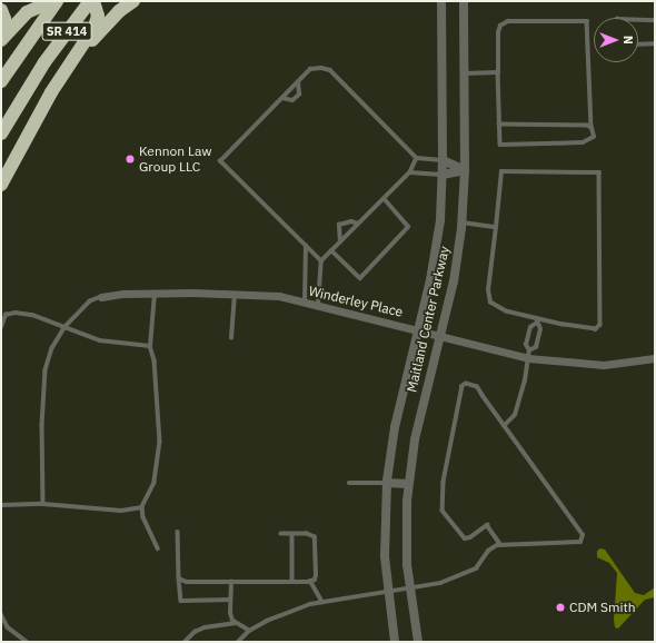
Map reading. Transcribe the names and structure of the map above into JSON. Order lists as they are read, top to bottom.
{
  "streets": {
    "highway": ["SR 414"],
    "street": ["Winderley Place", "Maitland Center Parkway"]
  },
  "crossings": [
    ["Winderley Place", "Maitland Center Parkway"]
  ],
  "places": ["Kennon Law Group LLC", "CDM Smith"],
  "north": "right"
}
